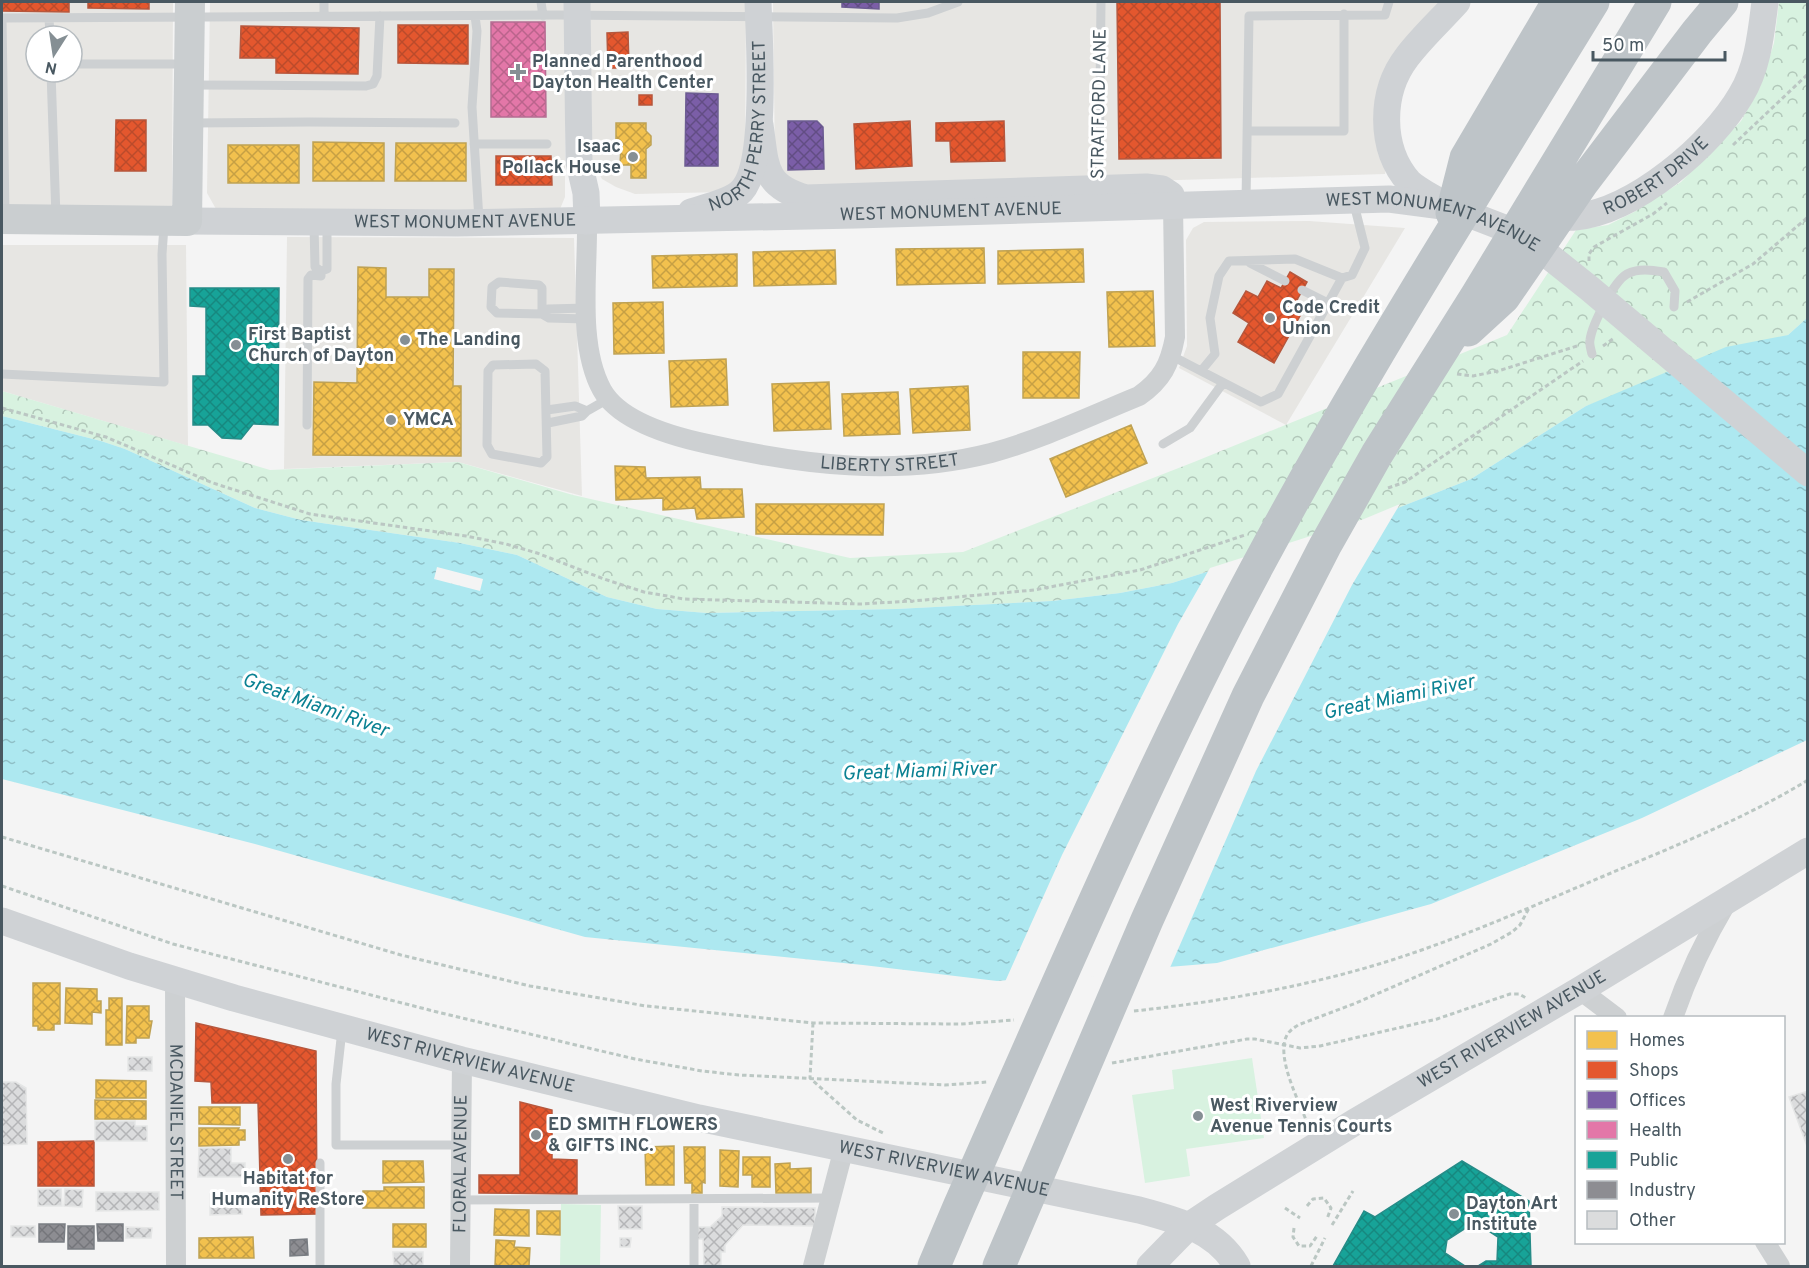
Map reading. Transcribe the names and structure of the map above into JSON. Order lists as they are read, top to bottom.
{
  "streets": {
    "main road": [
      "NORTH PERRY STREET",
      "ROBERT DRIVE",
      "WEST MONUMENT AVENUE",
      "WEST RIVERVIEW AVENUE"
    ],
    "street": ["LIBERTY STREET", "MCDANIEL STREET", "FLORAL AVENUE"],
    "lane": ["STRATFORD LANE"]
  },
  "crossings": [
    ["STRATFORD LANE", "WEST MONUMENT AVENUE"],
    ["NORTH PERRY STREET", "WEST MONUMENT AVENUE"],
    ["ROBERT DRIVE", "WEST MONUMENT AVENUE"],
    ["WEST RIVERVIEW AVENUE", "MCDANIEL STREET"],
    ["WEST RIVERVIEW AVENUE", "FLORAL AVENUE"]
  ],
  "water": ["Great Miami River"],
  "places": {
    "health": ["Planned Parenthood Dayton Health Center"],
    "other": [
      "Isaac Pollack House",
      "Code Credit Union",
      "The Landing",
      "First Baptist Church of Dayton",
      "YMCA",
      "West Riverview Avenue Tennis Courts",
      "ED SMITH FLOWERS & GIFTS INC.",
      "Habitat for Humanity ReStore",
      "Dayton Art Institute"
    ]
  },
  "legend": [
    "Homes",
    "Shops",
    "Offices",
    "Health",
    "Public",
    "Industry",
    "Other"
  ],
  "scale_bar": "50 m",
  "north": "bottom"
}
